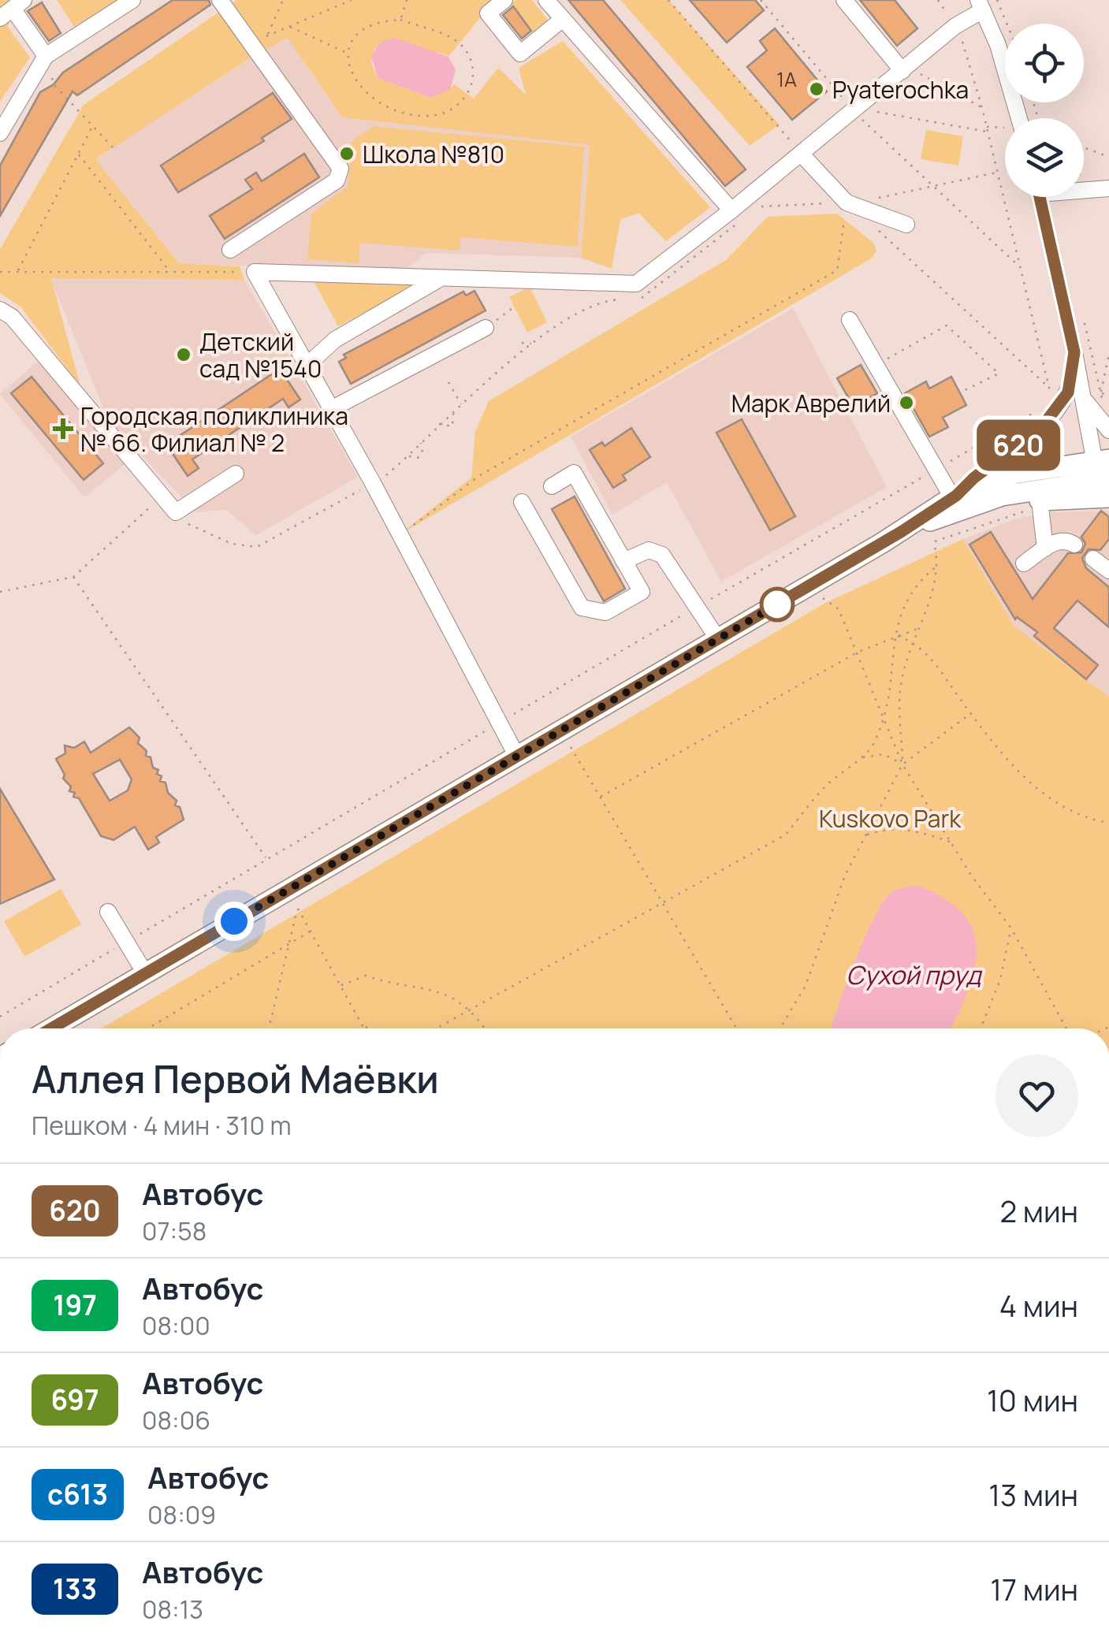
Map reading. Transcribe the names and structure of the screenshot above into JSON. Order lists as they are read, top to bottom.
{
  "water": ["Сухой пруд"],
  "parks": ["Kuskovo Park"],
  "places": {
    "other": [
      "Pyaterochka",
      "Школа №810",
      "Детский сад №1540",
      "Марк Аврелий"
    ],
    "health": ["Городская поликлиника № 66. Филиал № 2"]
  },
  "lines": ["bus line 620"],
  "house_numbers": ["1А"],
  "page": {
    "on_map": "620",
    "heading": ["Аллея Первой Маёвки", "Пешком · 4 мин · 310 m"],
    "list": [
      {
        "mark": "620",
        "name": "Автобус",
        "note": "07:58",
        "value": "2 мин"
      },
      {
        "mark": "197",
        "name": "Автобус",
        "note": "08:00",
        "value": "4 мин"
      },
      {
        "mark": "697",
        "name": "Автобус",
        "note": "08:06",
        "value": "10 мин"
      },
      {
        "mark": "с613",
        "name": "Автобус",
        "note": "08:09",
        "value": "13 мин"
      },
      {
        "mark": "133",
        "name": "Автобус",
        "note": "08:13",
        "value": "17 мин"
      }
    ]
  }
}
